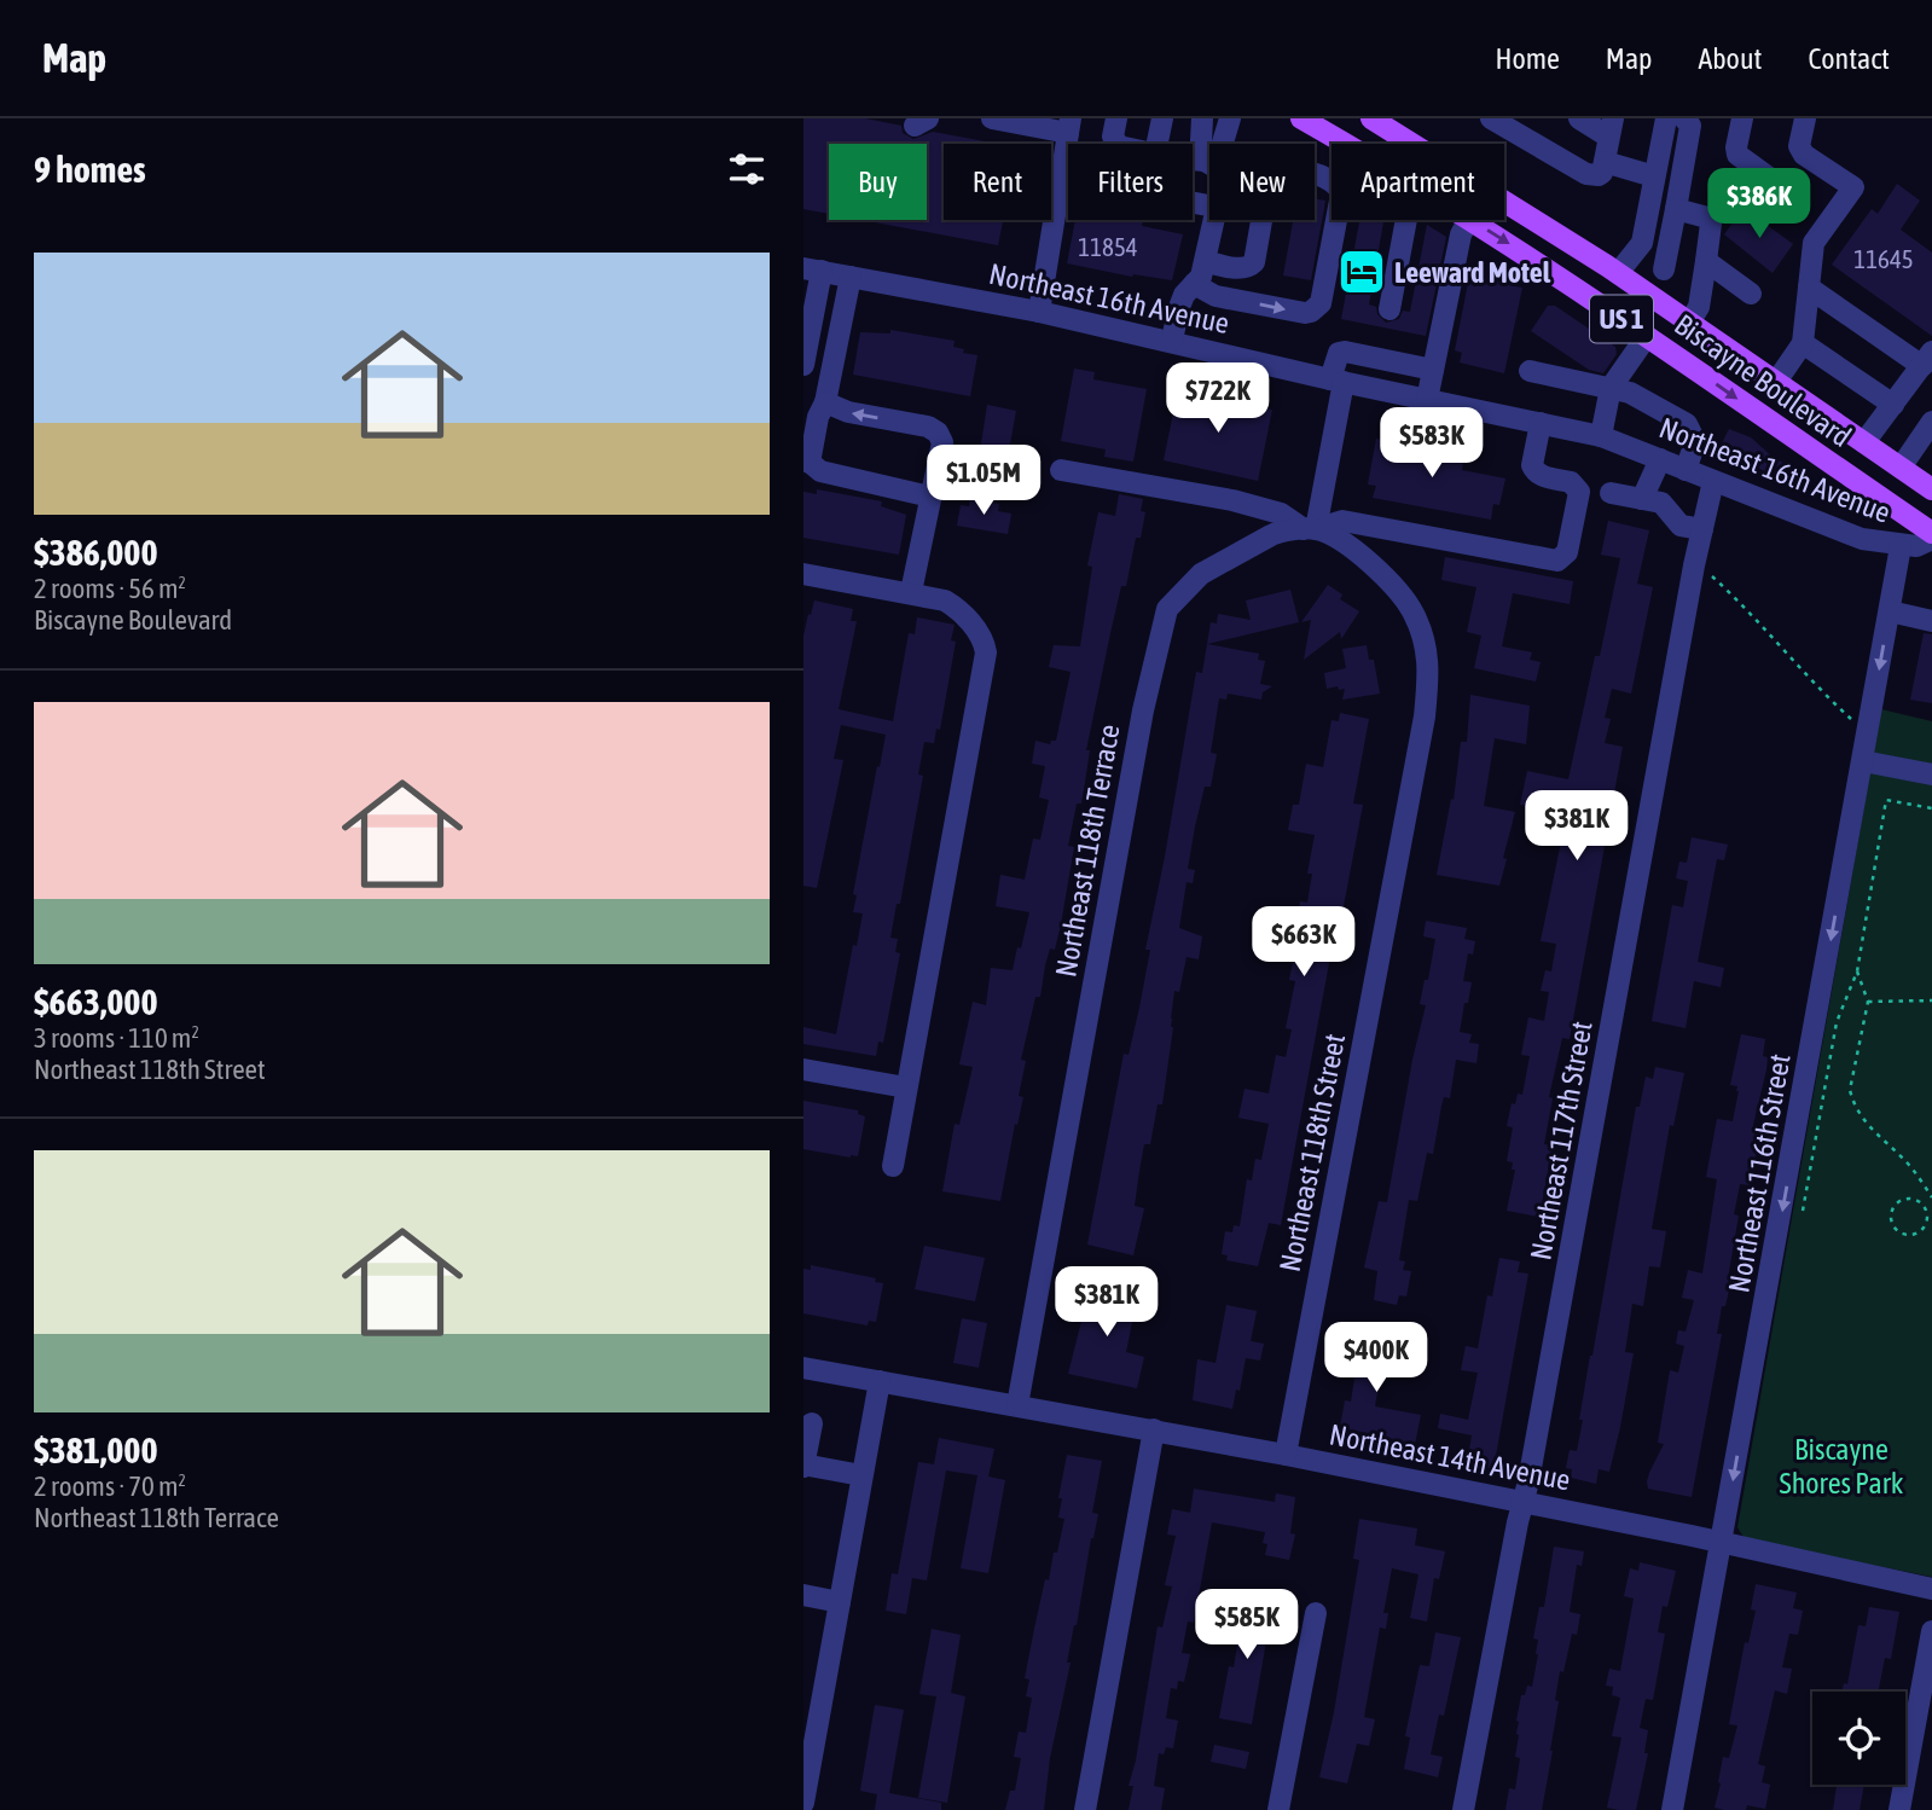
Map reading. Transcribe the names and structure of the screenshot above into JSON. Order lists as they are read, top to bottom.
{
  "streets": {
    "main road": ["US 1", "Biscayne Boulevard"],
    "street": [
      "Northeast 16th Avenue",
      "Northeast 118th Terrace",
      "Northeast 117th Street",
      "Northeast 118th Street",
      "Northeast 116th Street",
      "Northeast 14th Avenue"
    ]
  },
  "crossings": [
    ["Northeast 16th Avenue", "Biscayne Boulevard"],
    ["Northeast 16th Avenue", "Northeast 118th Terrace"],
    ["Northeast 16th Avenue", "Northeast 117th Street"],
    ["Northeast 16th Avenue", "Northeast 116th Street"],
    ["Northeast 118th Terrace", "Northeast 118th Street"],
    ["Northeast 118th Terrace", "Northeast 14th Avenue"],
    ["Northeast 117th Street", "Northeast 14th Avenue"],
    ["Northeast 118th Street", "Northeast 14th Avenue"],
    ["Northeast 116th Street", "Northeast 14th Avenue"]
  ],
  "one_way": ["Northeast 116th Street"],
  "parks": ["Biscayne Shores Park"],
  "places": {
    "hotel": ["Leeward Motel"]
  },
  "house_numbers": ["11854", "11645"],
  "page": {
    "header": "Map",
    "nav": [
      "Home",
      "Map",
      "About",
      "Contact"
    ],
    "heading": "9 homes",
    "chip": [
      "Buy",
      "Rent",
      "Filters",
      "New",
      "Apartment"
    ],
    "price": [
      "$386K",
      "$722K",
      "$583K",
      "$1.05M",
      "$381K",
      "$663K",
      "$381K",
      "$400K",
      "$585K"
    ],
    "list": [
      {
        "name": "$386,000",
        "note": "2 rooms · 56 m² · Biscayne Boulevard"
      },
      {
        "name": "$663,000",
        "note": "3 rooms · 110 m² · Northeast 118th Street"
      },
      {
        "name": "$381,000",
        "note": "2 rooms · 70 m² · Northeast 118th Terrace"
      }
    ]
  }
}
